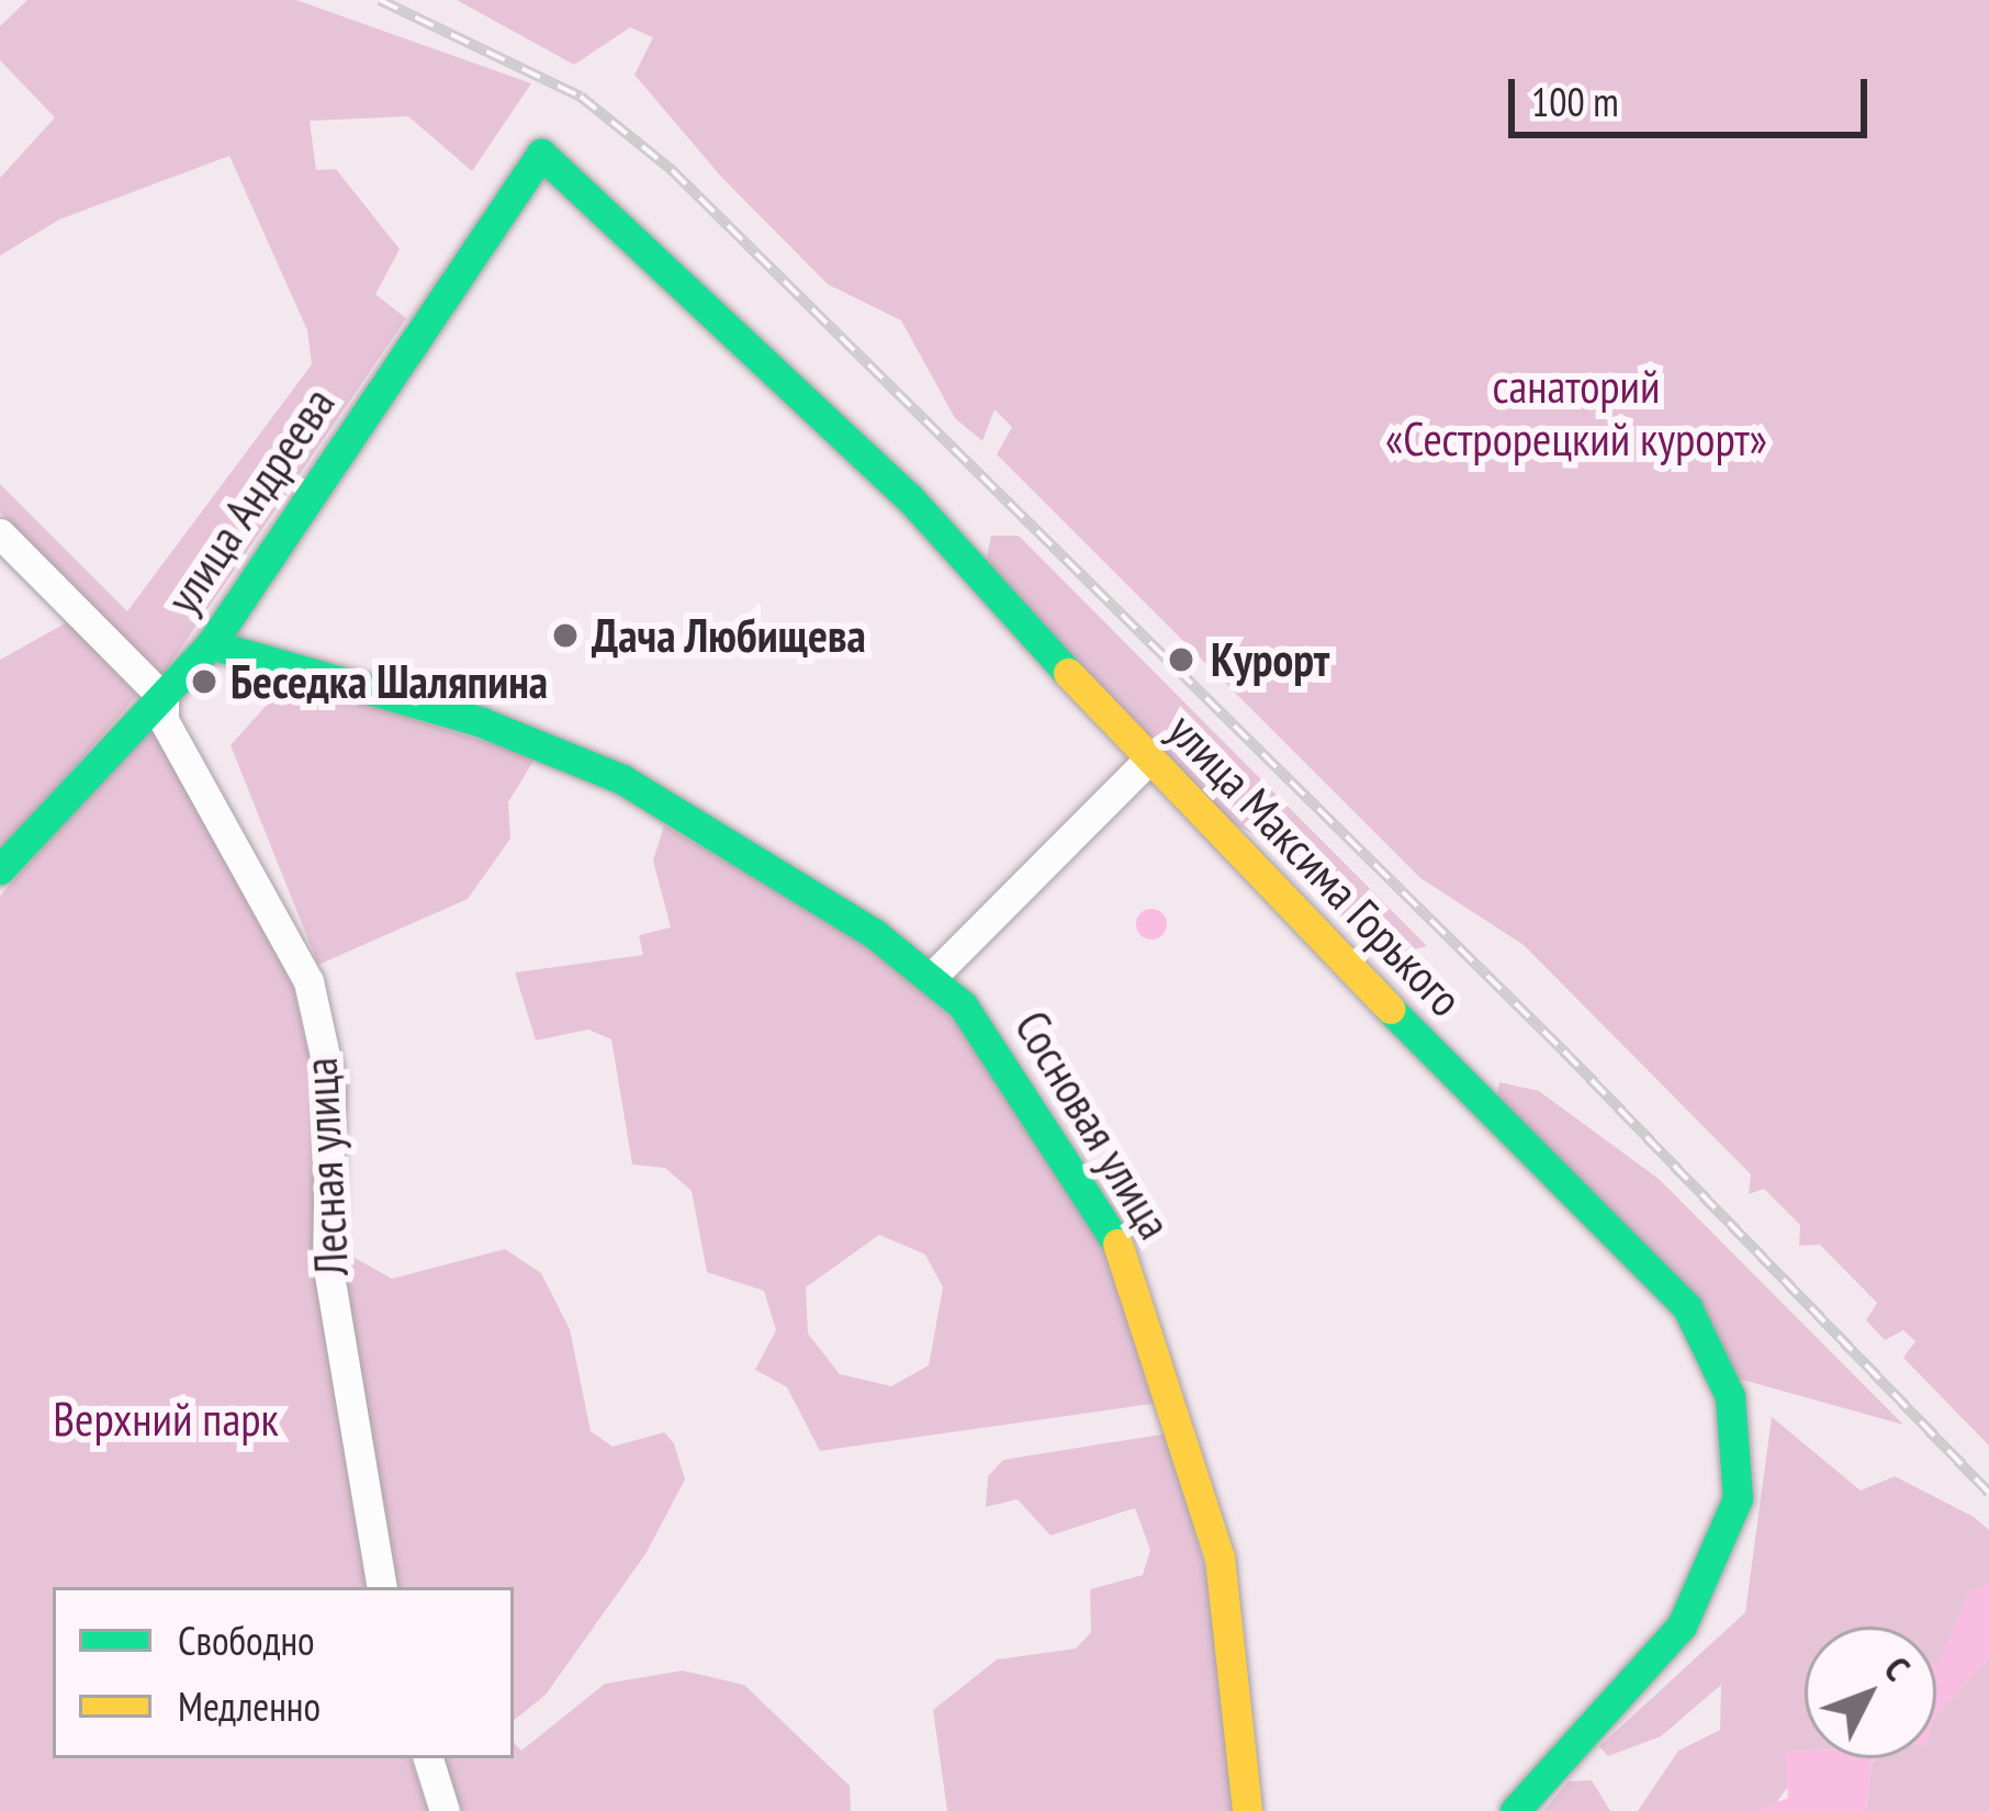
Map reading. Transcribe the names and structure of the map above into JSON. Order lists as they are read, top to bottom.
{
  "streets": {
    "street": [
      "улица Андреева",
      "улица Максима Горького",
      "Сосновая улица",
      "Лесная улица"
    ]
  },
  "crossings": [
    ["улица Андреева", "улица Максима Горького"],
    ["улица Андреева", "Сосновая улица"],
    ["улица Андреева", "Лесная улица"]
  ],
  "parks": ["санаторий «Сестрорецкий курорт»", "Верхний парк"],
  "places": ["Дача Любищева", "Курорт", "Беседка Шаляпина"],
  "legend": ["Свободно", "Медленно"],
  "scale_bar": "100 m",
  "north": "top right"
}
